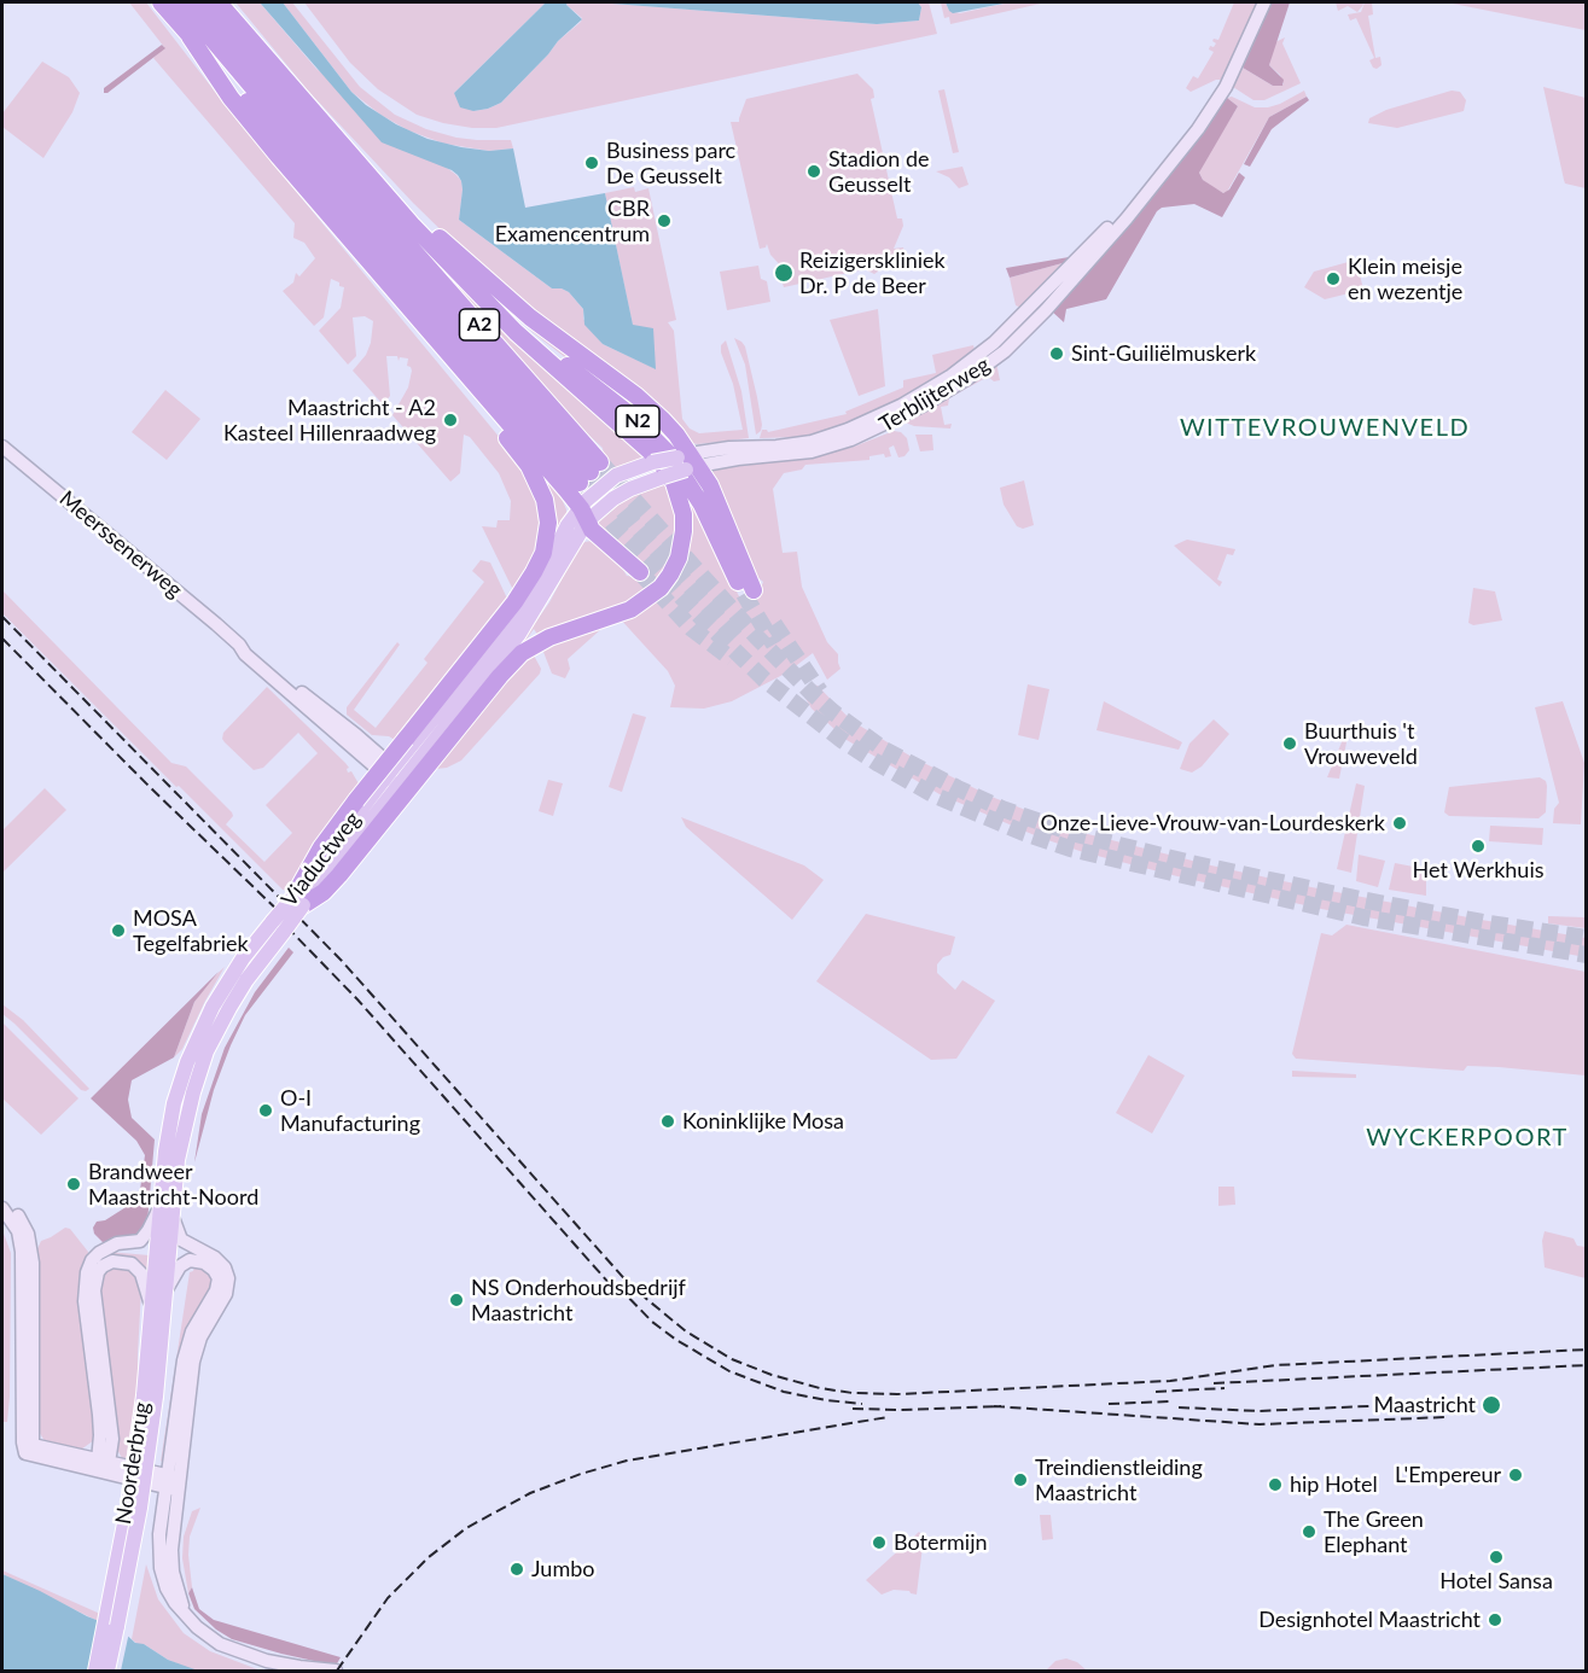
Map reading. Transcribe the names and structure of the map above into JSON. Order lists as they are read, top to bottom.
{
  "streets": {
    "highway": ["A2", "N2"],
    "main road": ["Terblijterweg", "Viaductweg", "Noorderbrug"],
    "street": ["Meerssenerweg"]
  },
  "crossings": [
    ["A2", "N2"],
    ["Terblijterweg", "N2"],
    ["Terblijterweg", "Viaductweg"],
    ["N2", "Viaductweg"],
    ["Meerssenerweg", "Viaductweg"],
    ["Viaductweg", "Noorderbrug"]
  ],
  "districts": ["WITTEVROUWENVELD", "WYCKERPOORT"],
  "places": [
    "Business parc De Geusselt",
    "Stadion de Geusselt",
    "CBR Examencentrum",
    "Reizigerskliniek Dr. P de Beer",
    "Klein meisje en wezentje",
    "Sint-Guiliëlmuskerk",
    "Maastricht - A2 Kasteel Hillenraadweg",
    "Buurthuis 't Vrouweveld",
    "Onze-Lieve-Vrouw-van-Lourdeskerk",
    "Het Werkhuis",
    "MOSA Tegelfabriek",
    "O-I Manufacturing",
    "Koninklijke Mosa",
    "Brandweer Maastricht-Noord",
    "NS Onderhoudsbedrijf Maastricht",
    "Maastricht",
    "L'Empereur",
    "Treindienstleiding Maastricht",
    "hip Hotel",
    "The Green Elephant",
    "Botermijn",
    "Hotel Sansa",
    "Jumbo",
    "Designhotel Maastricht"
  ]
}
